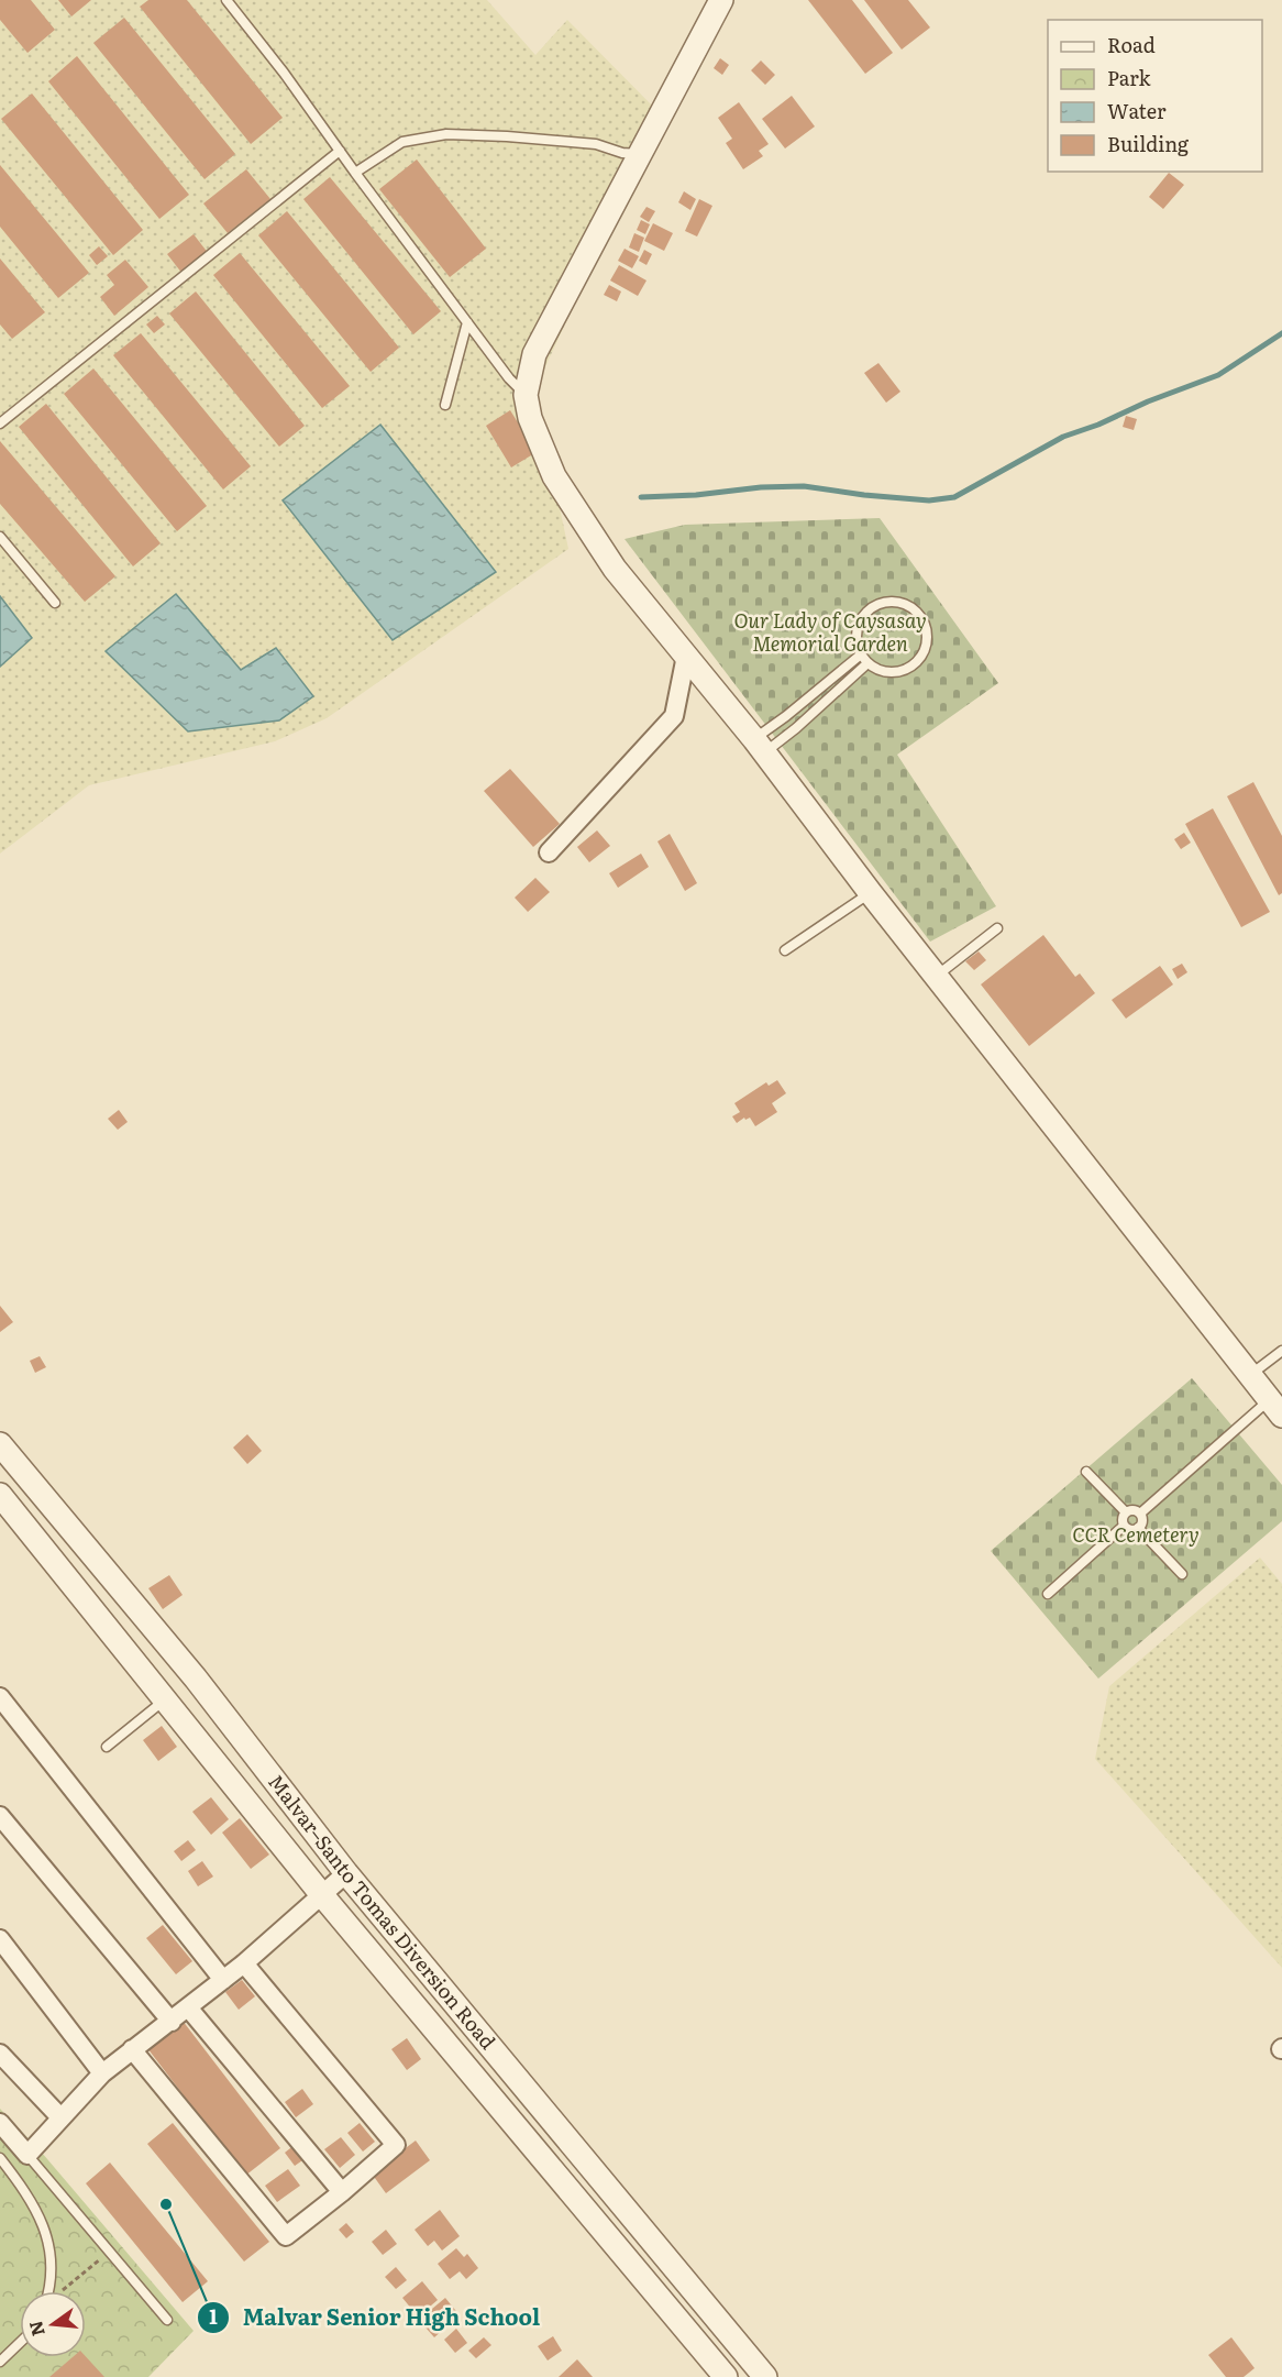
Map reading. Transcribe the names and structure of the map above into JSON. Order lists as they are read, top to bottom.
{
  "streets": {
    "street": ["Malvar–Santo Tomas Diversion Road"]
  },
  "parks": ["Our Lady of Caysasay Memorial Garden", "CCR Cemetery"],
  "places": ["Malvar Senior High School"],
  "legend": [
    "Road",
    "Park",
    "Water",
    "Building"
  ],
  "north": "left"
}
